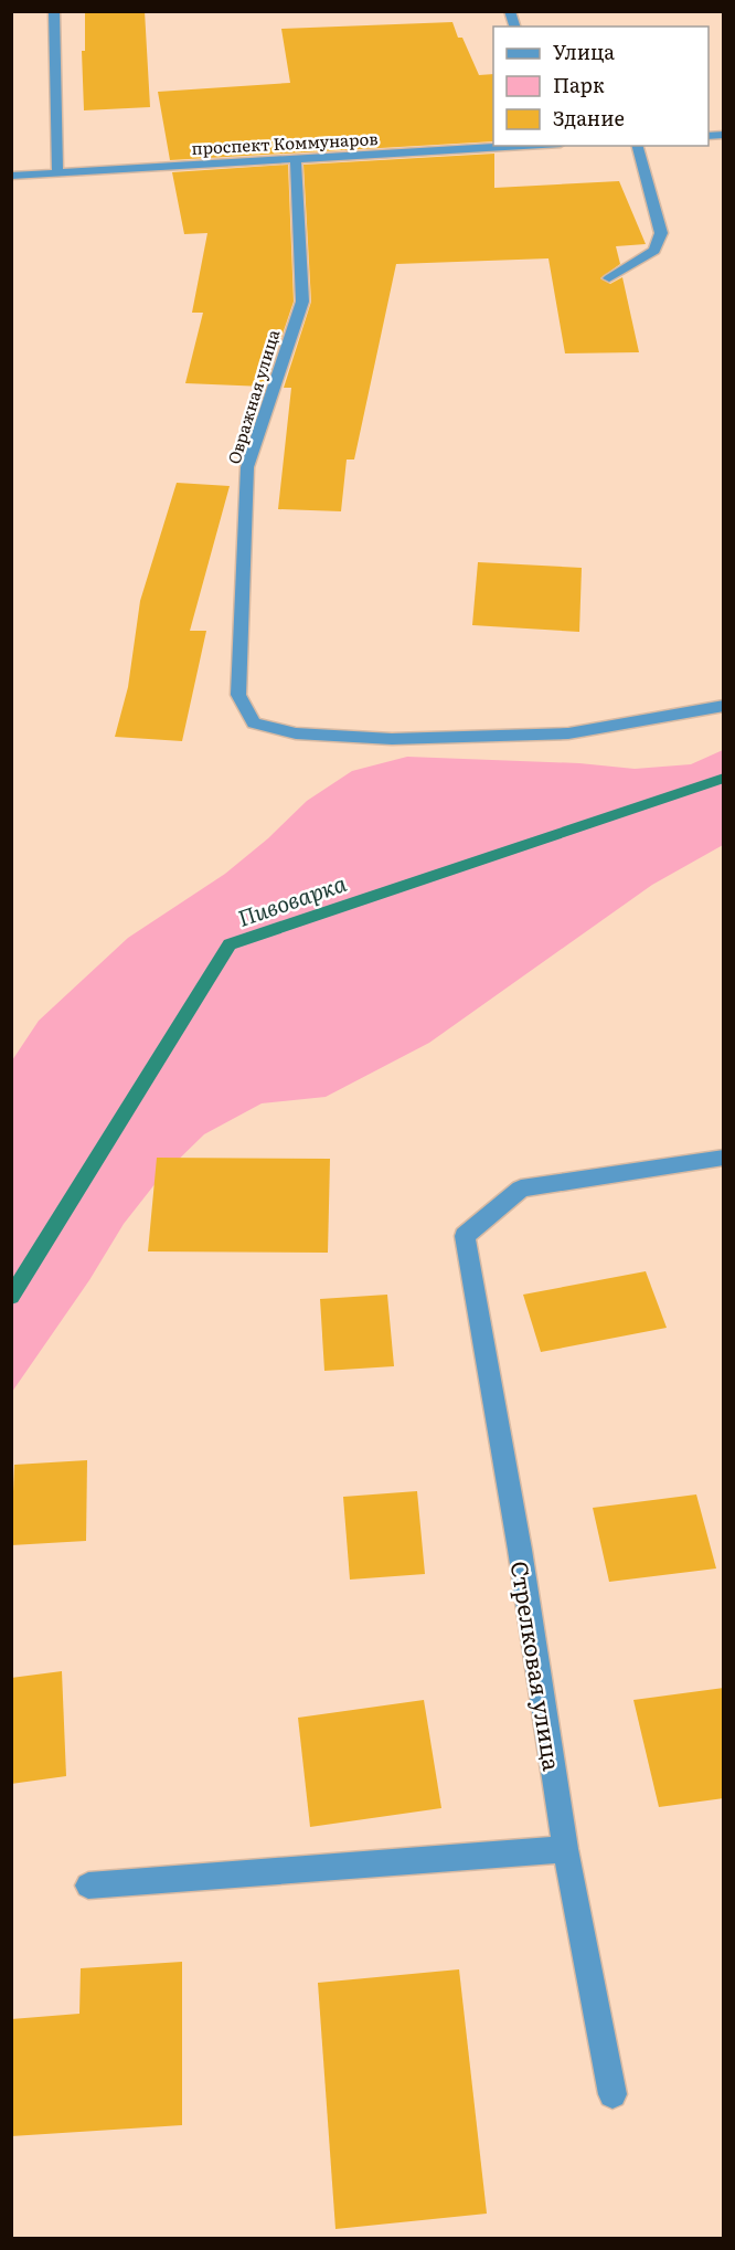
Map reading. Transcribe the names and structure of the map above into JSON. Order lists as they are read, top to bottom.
{
  "streets": {
    "street": ["проспект Коммунаров", "Овражная улица", "Стрелковая улица"]
  },
  "crossings": [
    ["проспект Коммунаров", "Овражная улица"]
  ],
  "water": ["Пивоварка"],
  "legend": ["Улица", "Парк", "Здание"]
}
